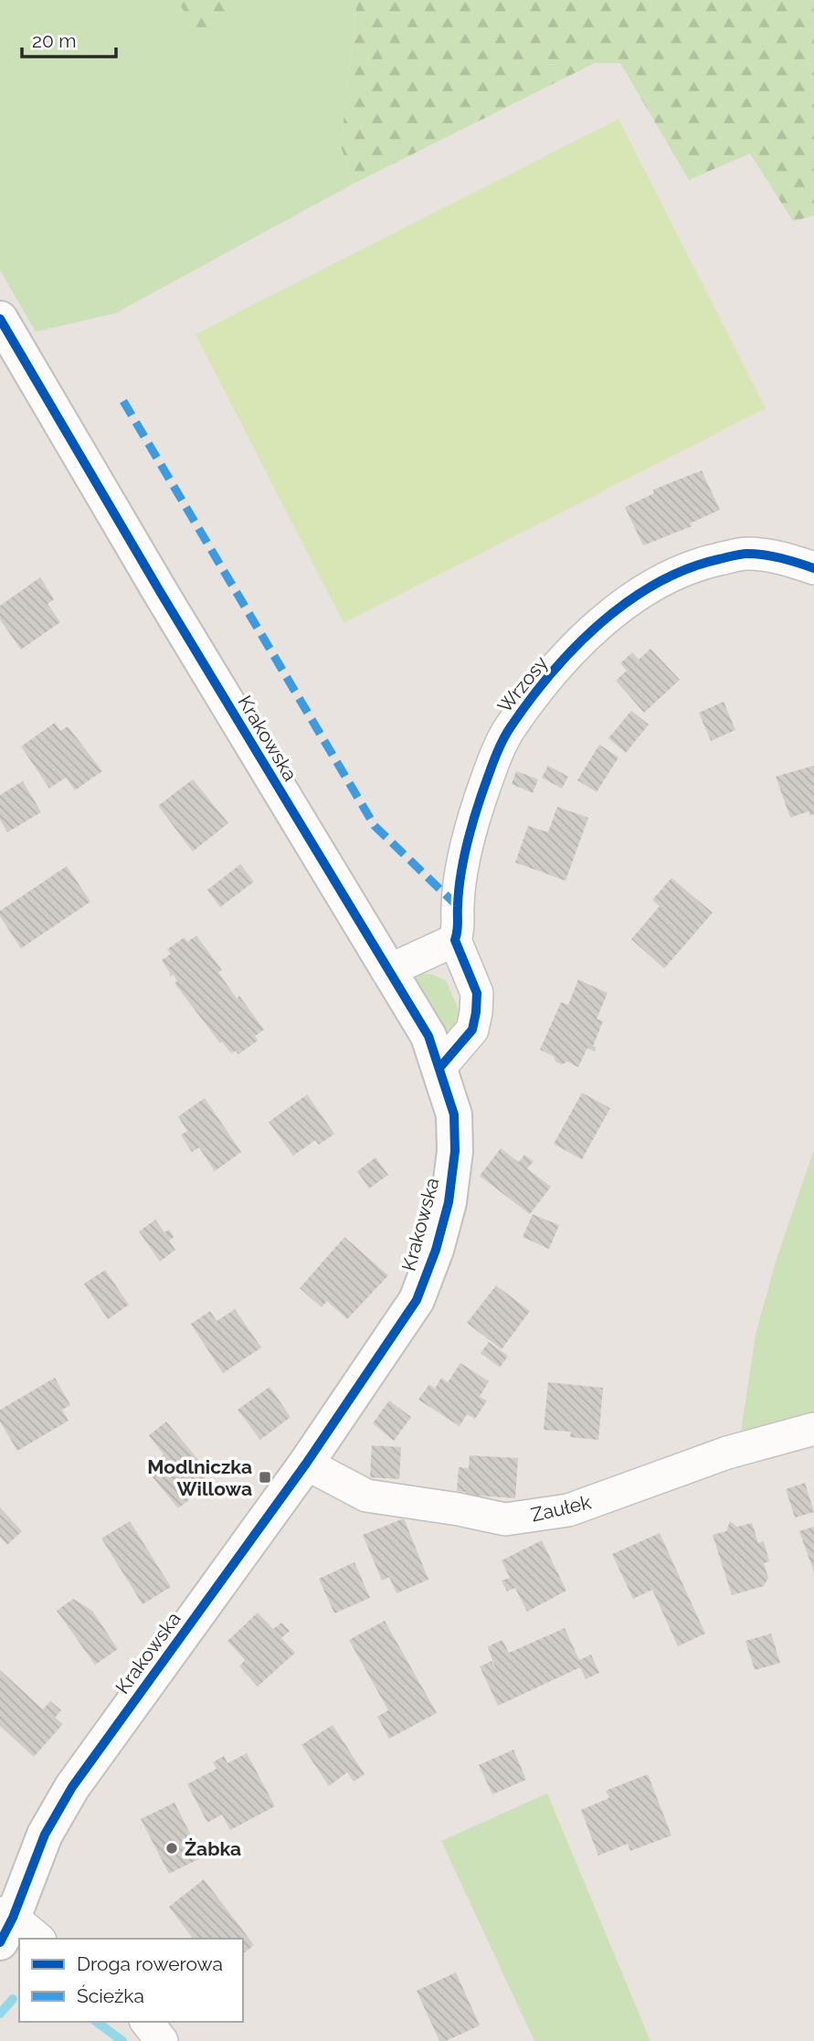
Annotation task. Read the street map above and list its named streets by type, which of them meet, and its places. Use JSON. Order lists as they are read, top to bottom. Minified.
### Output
{"streets":{"street":["Wrzosy","Krakowska","Zaułek"]},"crossings":[["Wrzosy","Krakowska"],["Krakowska","Zaułek"]],"places":{"transit":["Modlniczka Willowa"],"other":["Żabka"]},"legend":["Droga rowerowa","Ścieżka"],"scale_bar":"20 m"}
